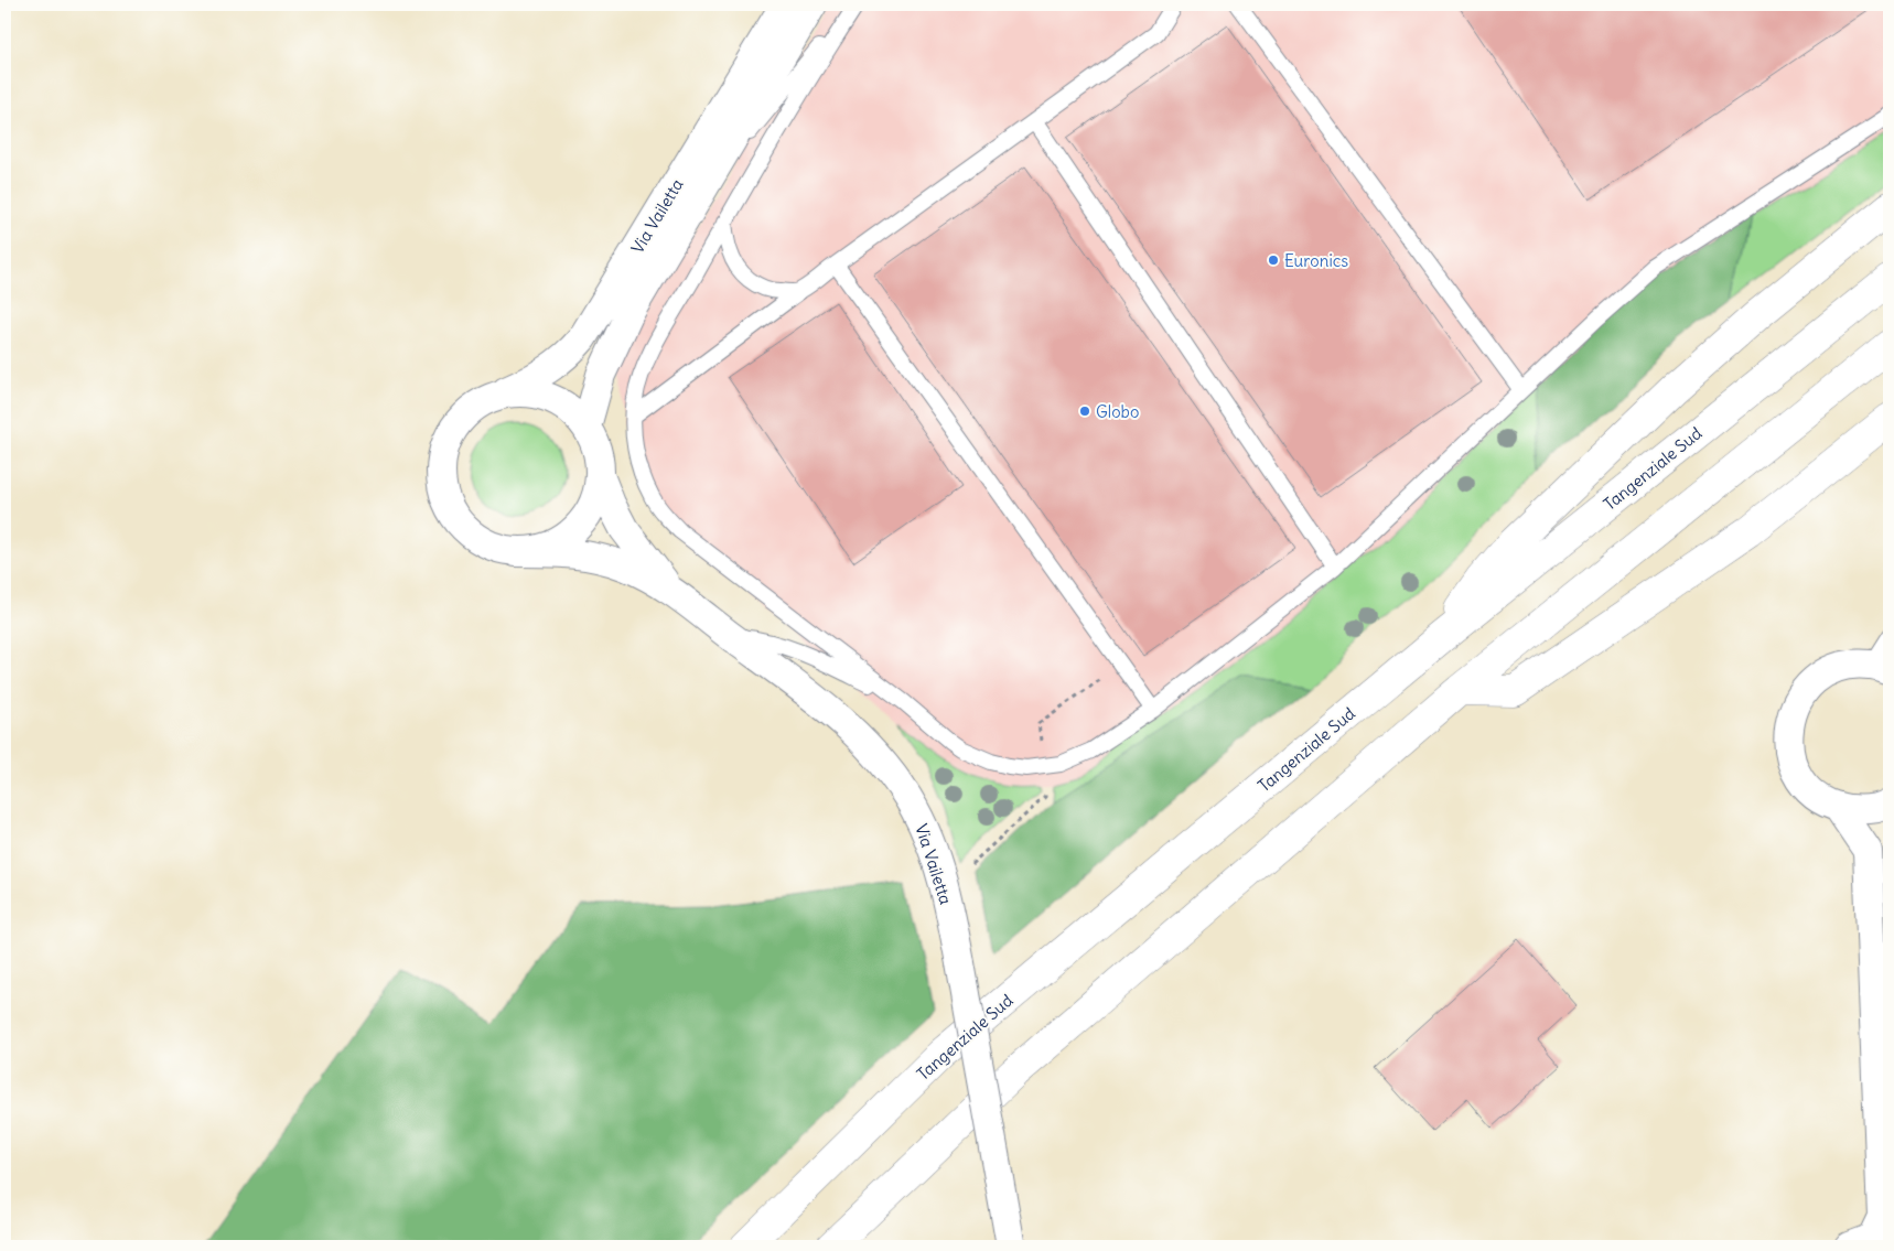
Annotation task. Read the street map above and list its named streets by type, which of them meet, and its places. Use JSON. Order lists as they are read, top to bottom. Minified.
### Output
{"streets":{"highway":["Tangenziale Sud"],"street":["Via Vailetta"]},"places":["Euronics","Globo"]}
